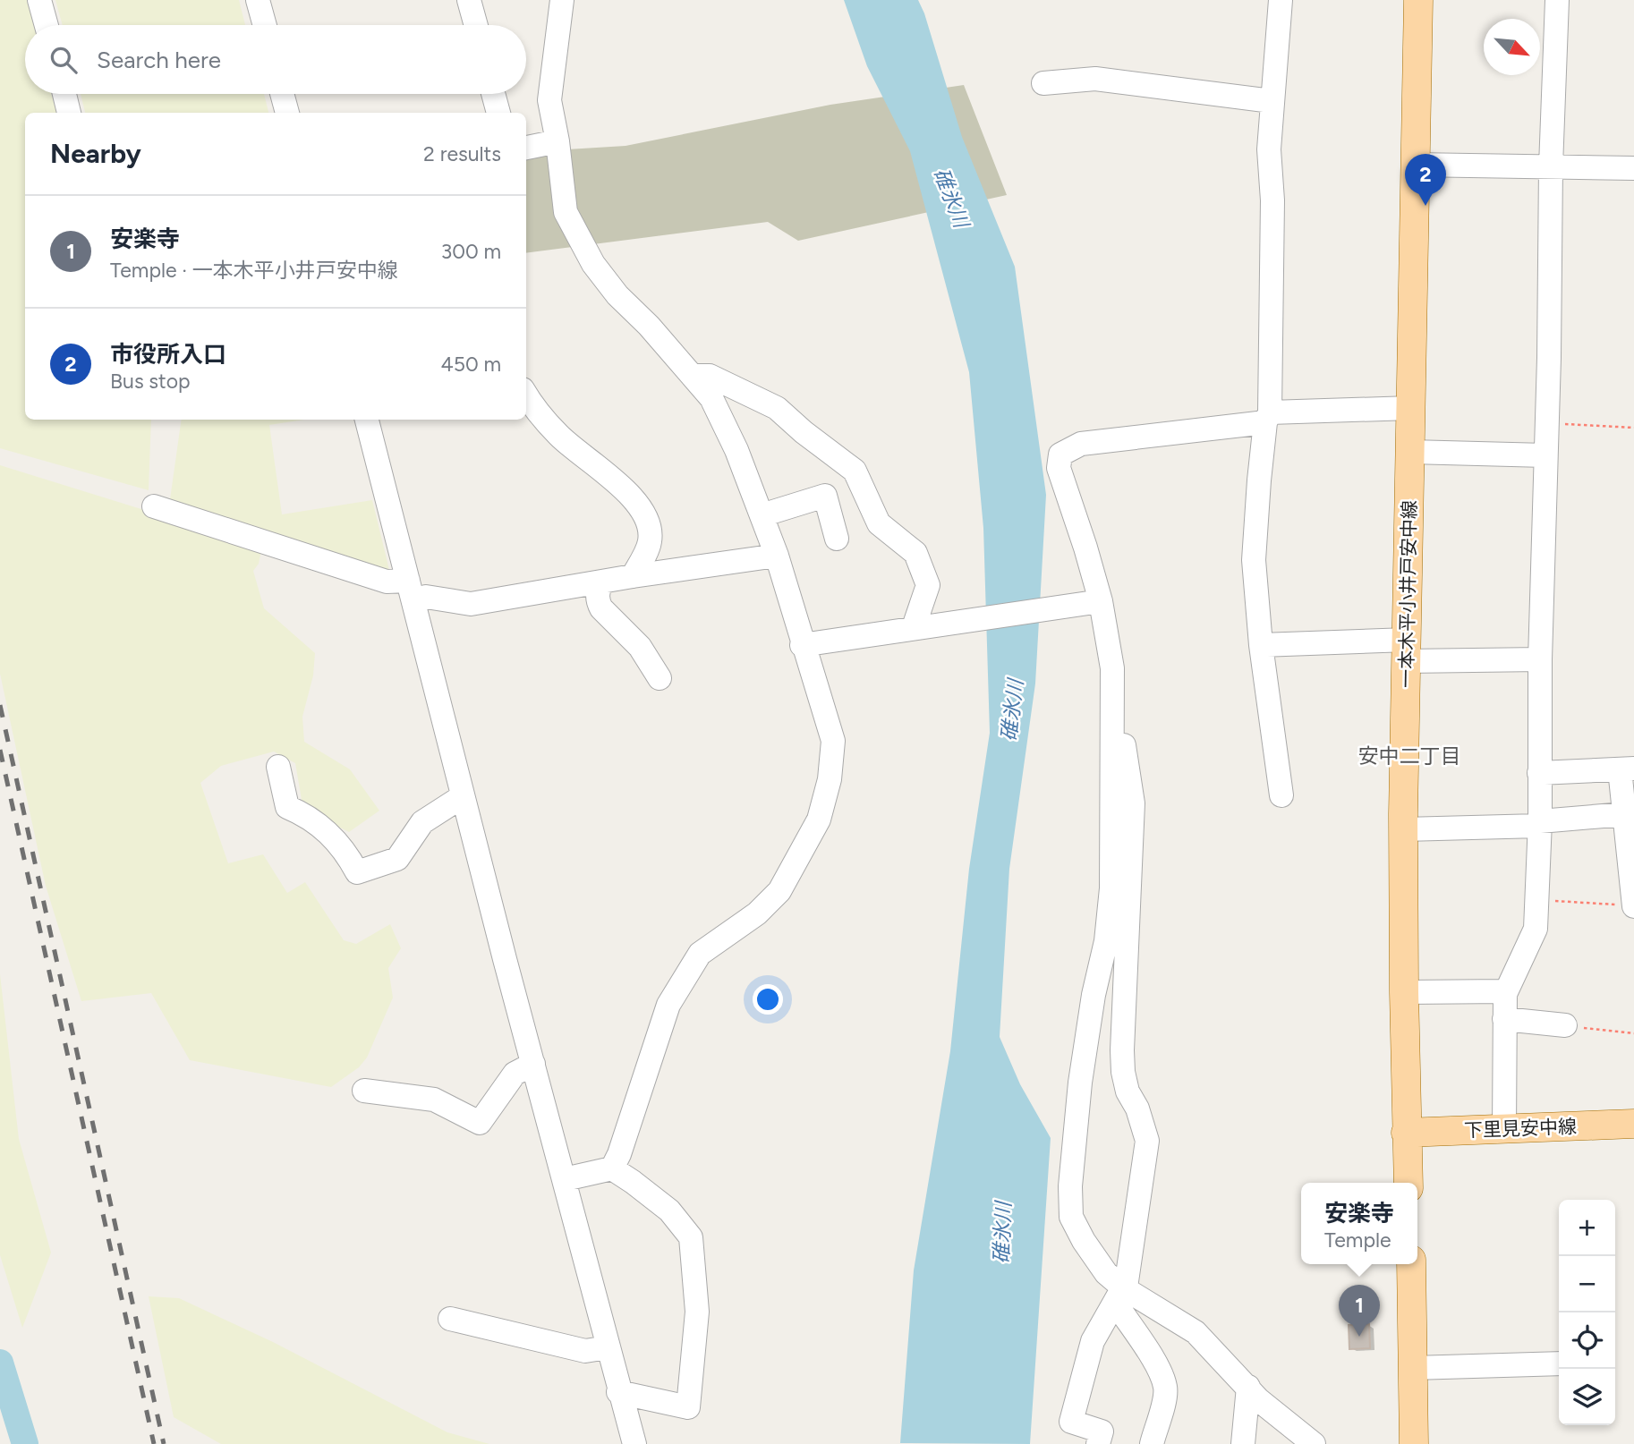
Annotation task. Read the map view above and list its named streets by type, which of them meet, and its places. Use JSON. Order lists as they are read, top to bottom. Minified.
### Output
{"streets":{"main road":["一本木平小井戸安中線","下里見安中線"]},"crossings":[["一本木平小井戸安中線","下里見安中線"]],"districts":["安中二丁目"],"water":["碓氷川"],"north":"bottom right","page":{"search":"Search here","heading":["Nearby","2 results"],"pins":["2","1"],"list":[{"mark":"1","name":"安楽寺","note":"Temple · 一本木平小井戸安中線","value":"300 m"},{"mark":"2","name":"市役所入口","note":"Bus stop","value":"450 m"}],"popup":["安楽寺","Temple"],"map_buttons":["+","−"]}}
